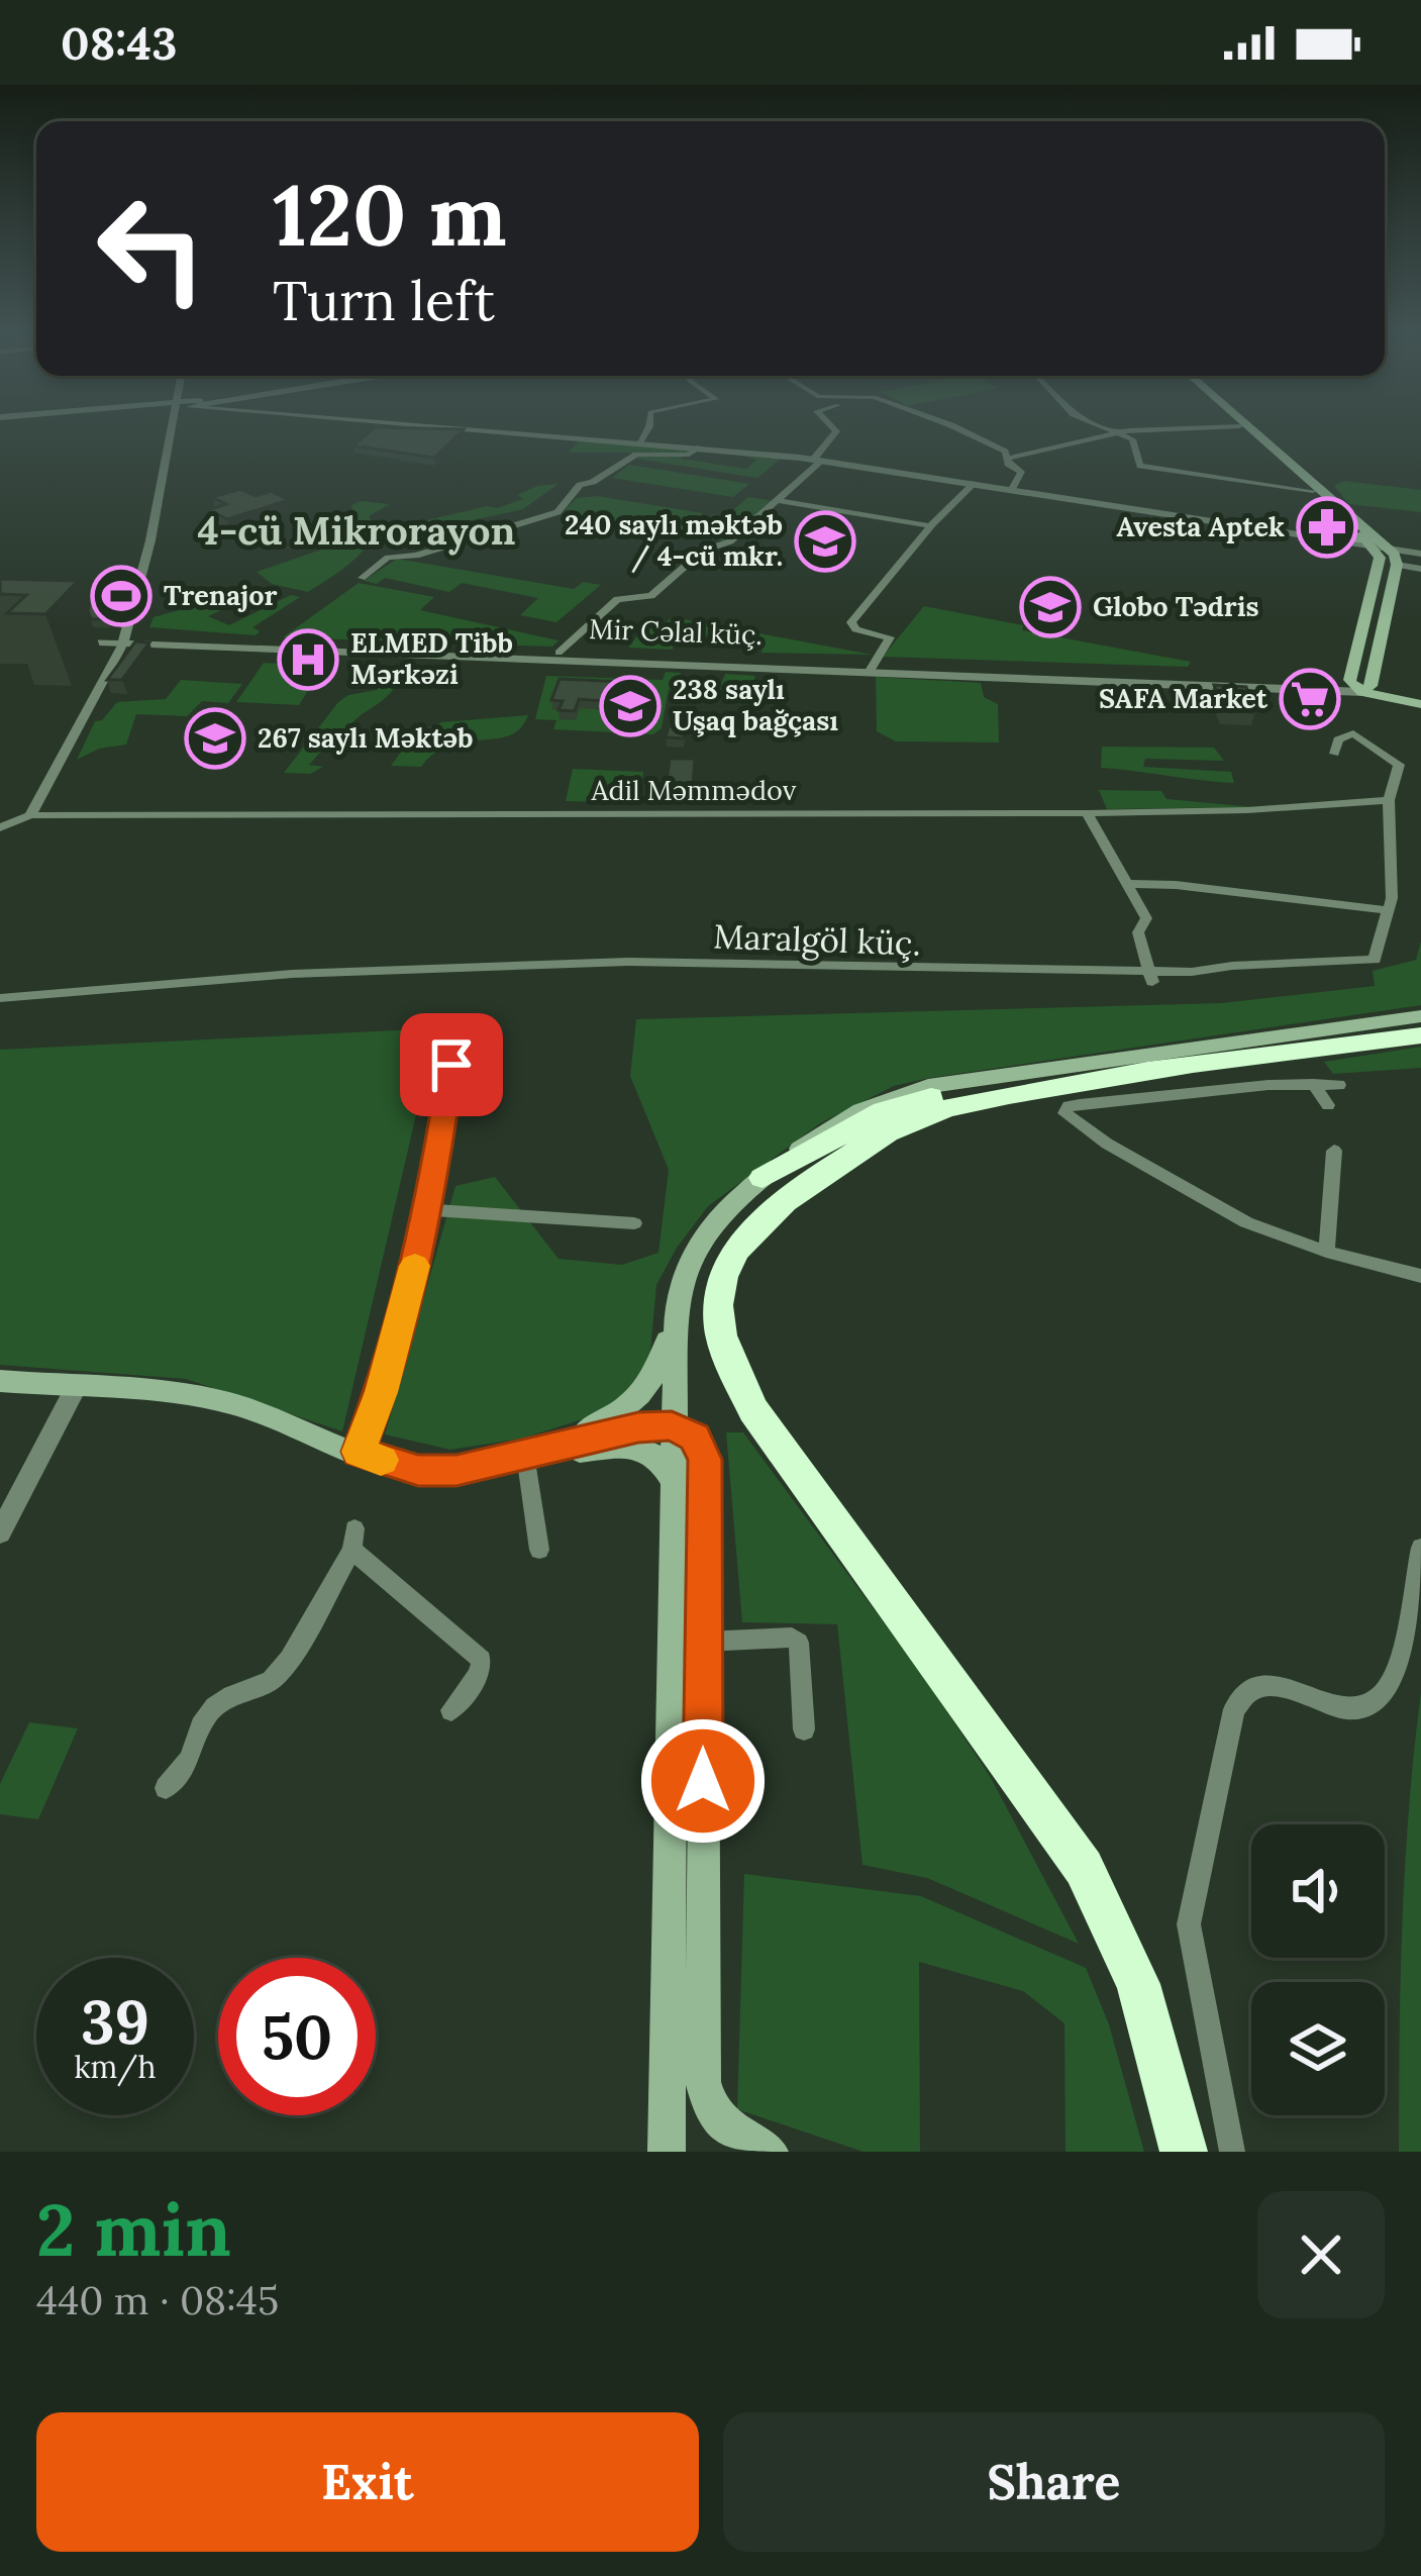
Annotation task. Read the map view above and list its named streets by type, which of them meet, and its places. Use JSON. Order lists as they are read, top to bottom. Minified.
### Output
{"streets":{"street":["Mir Cəlal küç.","Adil Məmmədov","Maralgöl küç."]},"crossings":[["Adil Məmmədov","Maralgöl küç."]],"districts":["4-cü Mikrorayon"],"places":{"pharmacy":["Avesta Aptek"],"school or university":["240 saylı məktəb / 4-cü mkr.","Globo Tədris","238 saylı Uşaq bağçası","267 saylı Məktəb"],"sports":["Trenajor"],"hospital":["ELMED Tibb Mərkəzi"],"supermarket":["SAFA Market"]},"page":{"status":"08:43","turn":["120 m","Turn left"],"speed":"39 km/h","limit":"50","heading":["2 min","440 m · 08:45"],"buttons":["Exit","Share"]}}
